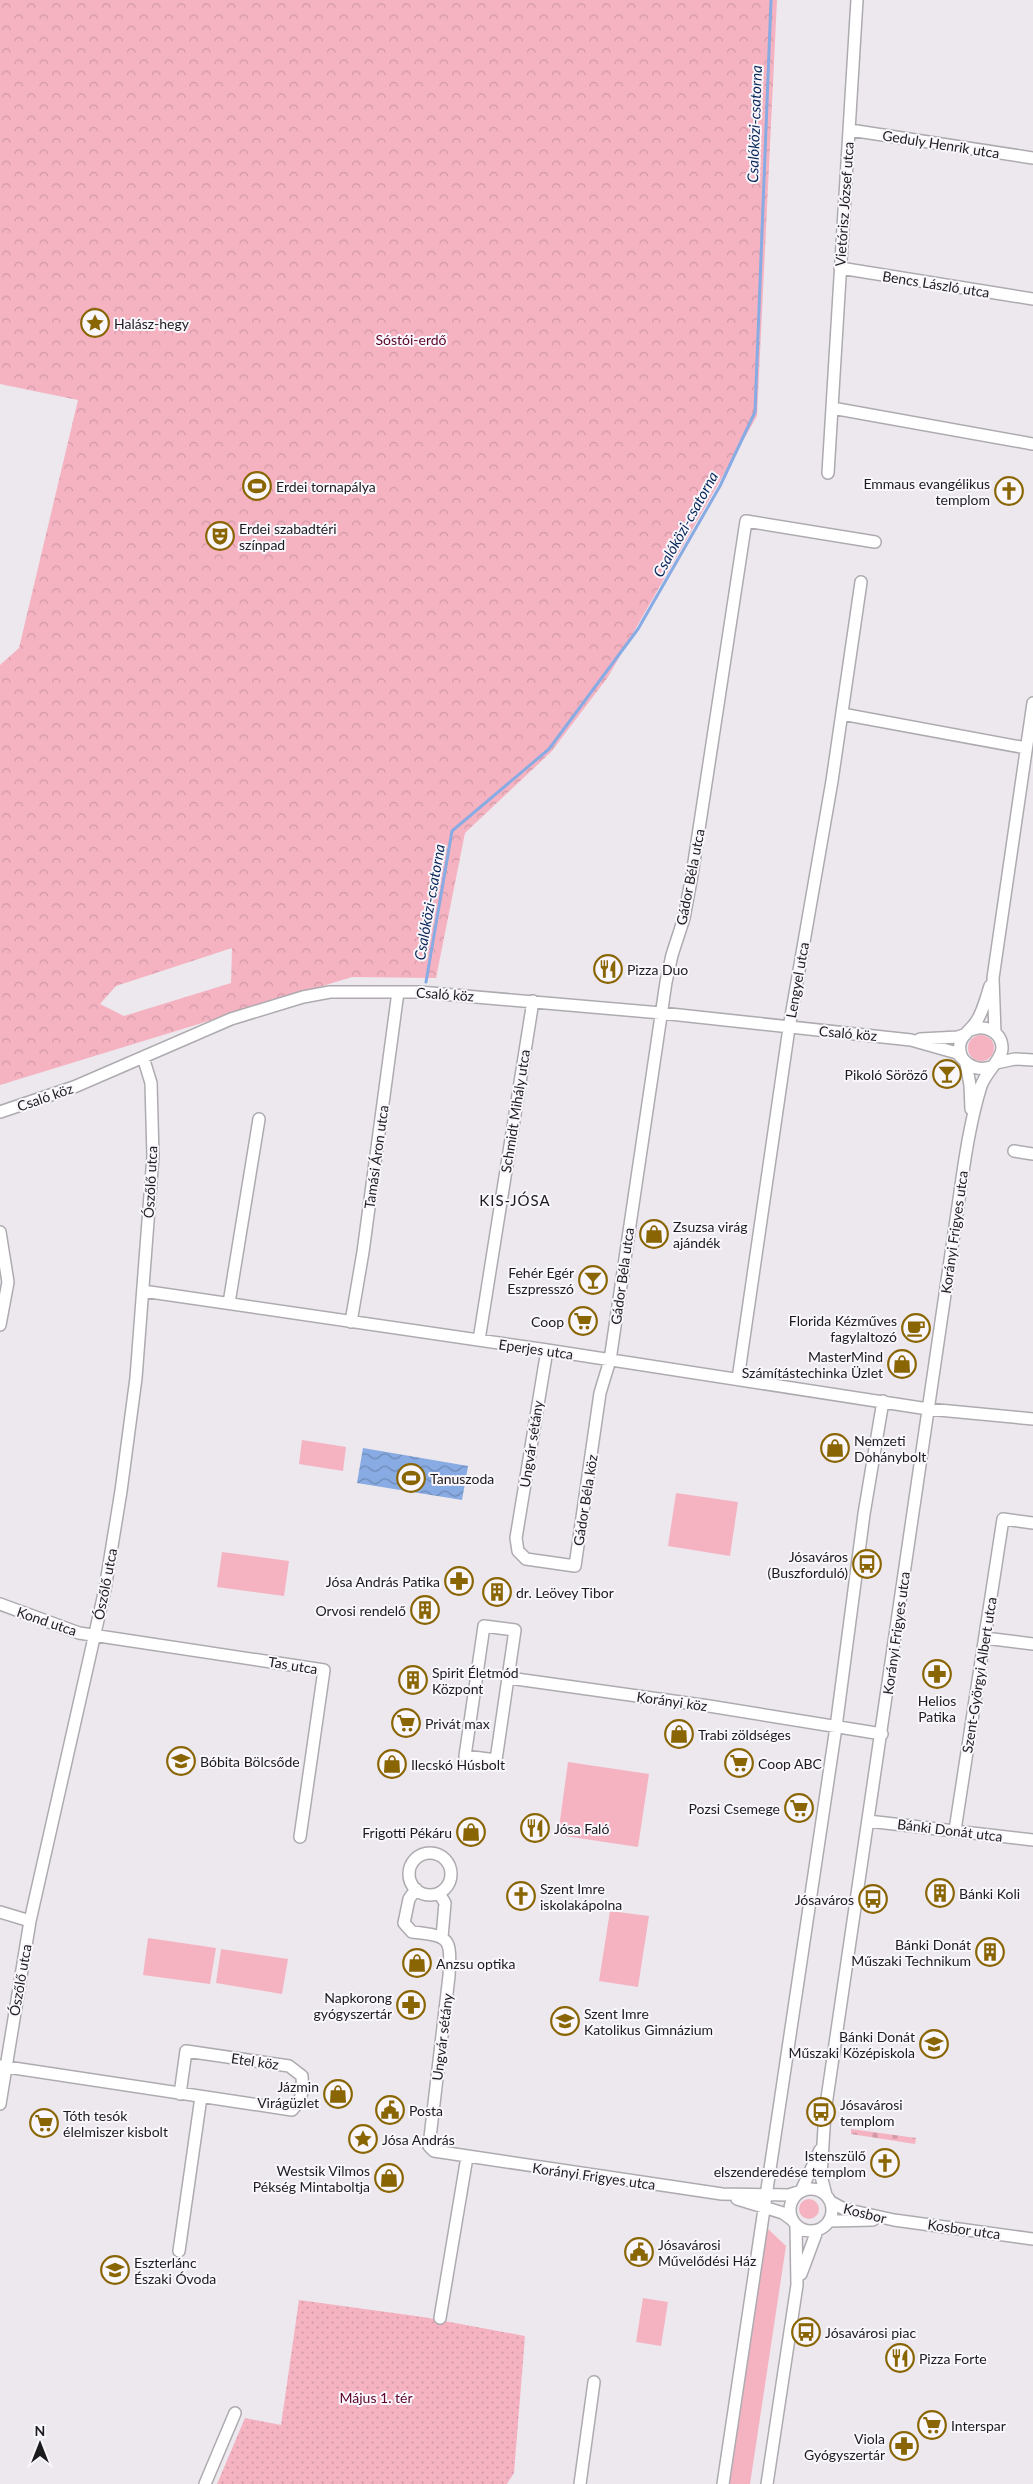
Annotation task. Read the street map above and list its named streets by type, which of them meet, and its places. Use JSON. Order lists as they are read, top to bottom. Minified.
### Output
{"streets":{"street":["Geduly Henrik utca","Vietórisz József utca","Bencs László utca","Gádor Béla utca","Lengyel utca","Csaló köz","Schmidt Mihály utca","Tamási Áron utca","Ószőlő utca","Korányi Frigyes utca","Eperjes utca","Ungvár sétány","Gádor Béla köz","Kond utca","Tas utca","Szent-Györgyi Albert utca","Korányi köz","Bánki Donát utca","Etel köz","Kosbor","Kosbor utca"]},"crossings":[["Geduly Henrik utca","Vietórisz József utca"],["Vietórisz József utca","Bencs László utca"],["Gádor Béla utca","Csaló köz"],["Gádor Béla utca","Eperjes utca"],["Gádor Béla utca","Gádor Béla köz"],["Lengyel utca","Csaló köz"],["Lengyel utca","Eperjes utca"],["Csaló köz","Schmidt Mihály utca"],["Csaló köz","Tamási Áron utca"],["Csaló köz","Ószőlő utca"],["Csaló köz","Korányi Frigyes utca"],["Schmidt Mihály utca","Eperjes utca"],["Tamási Áron utca","Eperjes utca"],["Ószőlő utca","Eperjes utca"],["Ószőlő utca","Kond utca"],["Ószőlő utca","Tas utca"],["Ószőlő utca","Etel köz"],["Korányi Frigyes utca","Eperjes utca"],["Korányi Frigyes utca","Ungvár sétány"],["Korányi Frigyes utca","Korányi köz"],["Korányi Frigyes utca","Bánki Donát utca"],["Korányi Frigyes utca","Kosbor"],["Eperjes utca","Ungvár sétány"],["Eperjes utca","Gádor Béla köz"],["Ungvár sétány","Gádor Béla köz"],["Kond utca","Tas utca"],["Szent-Györgyi Albert utca","Bánki Donát utca"],["Kosbor","Kosbor utca"]],"districts":["KIS-JÓSA"],"water":["Csalóközi-csatorna"],"parks":["Sóstói-erdő","Május 1. tér"],"places":{"place":["Halász-hegy","Jósa András"],"sports":["Erdei tornapálya","Tanuszoda"],"church":["Emmaus evangélikus templom","Szent Imre iskolakápolna","Istenszülő elszenderedése templom"],"theatre":["Erdei szabadtéri színpad"],"restaurant":["Pizza Duo","Jósa Faló","Pizza Forte"],"bar":["Pikoló Söröző","Fehér Egér Eszpresszó"],"shop":["Zsuzsa virág ajándék","MasterMind Számítástechinka Üzlet","Nemzeti Dohánybolt","Trabi zöldséges","Ilecskó Húsbolt","Frigotti Pékáru","Anzsu optika","Jázmin Virágüzlet","Westsik Vilmos Pékség Mintaboltja"],"supermarket":["Coop","Privát max","Coop ABC","Pozsi Csemege","Tóth tesók élelmiszer kisbolt","Interspar"],"cafe":["Florida Kézműves fagylaltozó"],"bus stop":["Jósaváros (Buszforduló)","Jósaváros","Jósavárosi templom","Jósavárosi piac"],"pharmacy":["Jósa András Patika","Helios Patika","Napkorong gyógyszertár","Viola Gyógyszertár"],"building":["dr. Leövey Tibor","Orvosi rendelő","Spirit Életmód Központ","Bánki Koli","Bánki Donát Műszaki Technikum"],"school or university":["Bóbita Bölcsőde","Szent Imre Katolikus Gimnázium","Bánki Donát Műszaki Középiskola","Eszterlánc Északi Óvoda"],"public building":["Posta","Jósavárosi Művelődési Ház"]},"north":"top"}
